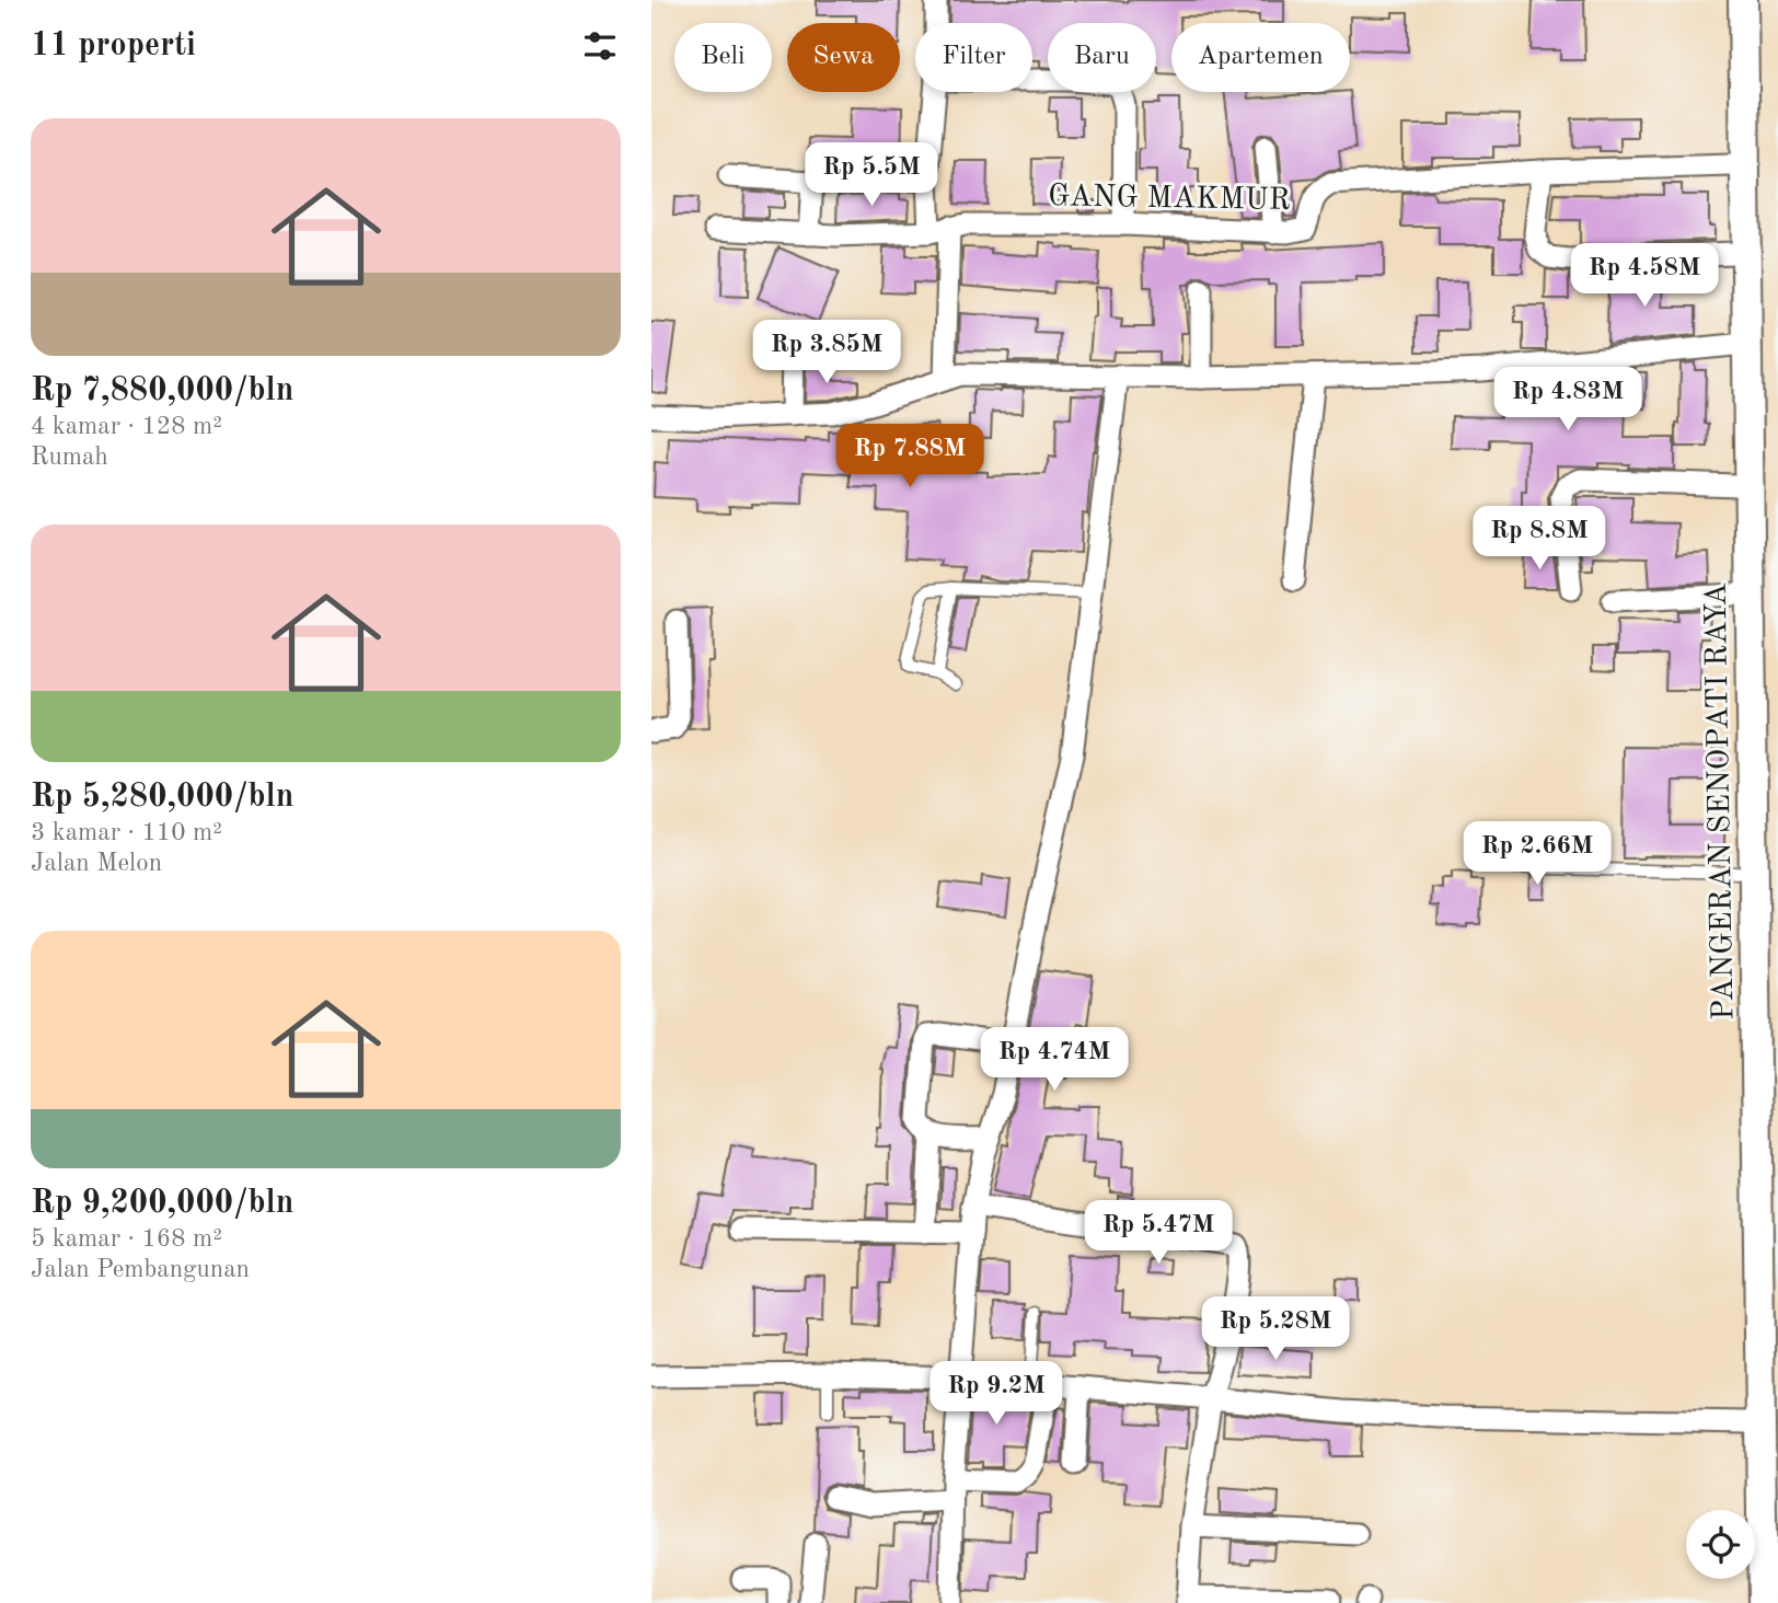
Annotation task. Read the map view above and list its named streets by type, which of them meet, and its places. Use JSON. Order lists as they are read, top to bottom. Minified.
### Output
{"streets":{"street":["GANG MAKMUR","PANGERAN SENOPATI RAYA"]},"crossings":[["GANG MAKMUR","PANGERAN SENOPATI RAYA"]],"page":{"heading":"11 properti","chip":["Beli","Sewa","Filter","Baru","Apartemen"],"list":[{"name":"Rp 7,880,000/bln","note":"4 kamar · 128 m² · Rumah"},{"name":"Rp 5,280,000/bln","note":"3 kamar · 110 m² · Jalan Melon"},{"name":"Rp 9,200,000/bln","note":"5 kamar · 168 m² · Jalan Pembangunan"}],"price":["Rp 5.5M","Rp 4.58M","Rp 3.85M","Rp 4.83M","Rp 7.88M","Rp 8.8M","Rp 2.66M","Rp 4.74M","Rp 5.47M","Rp 5.28M","Rp 9.2M"]}}
